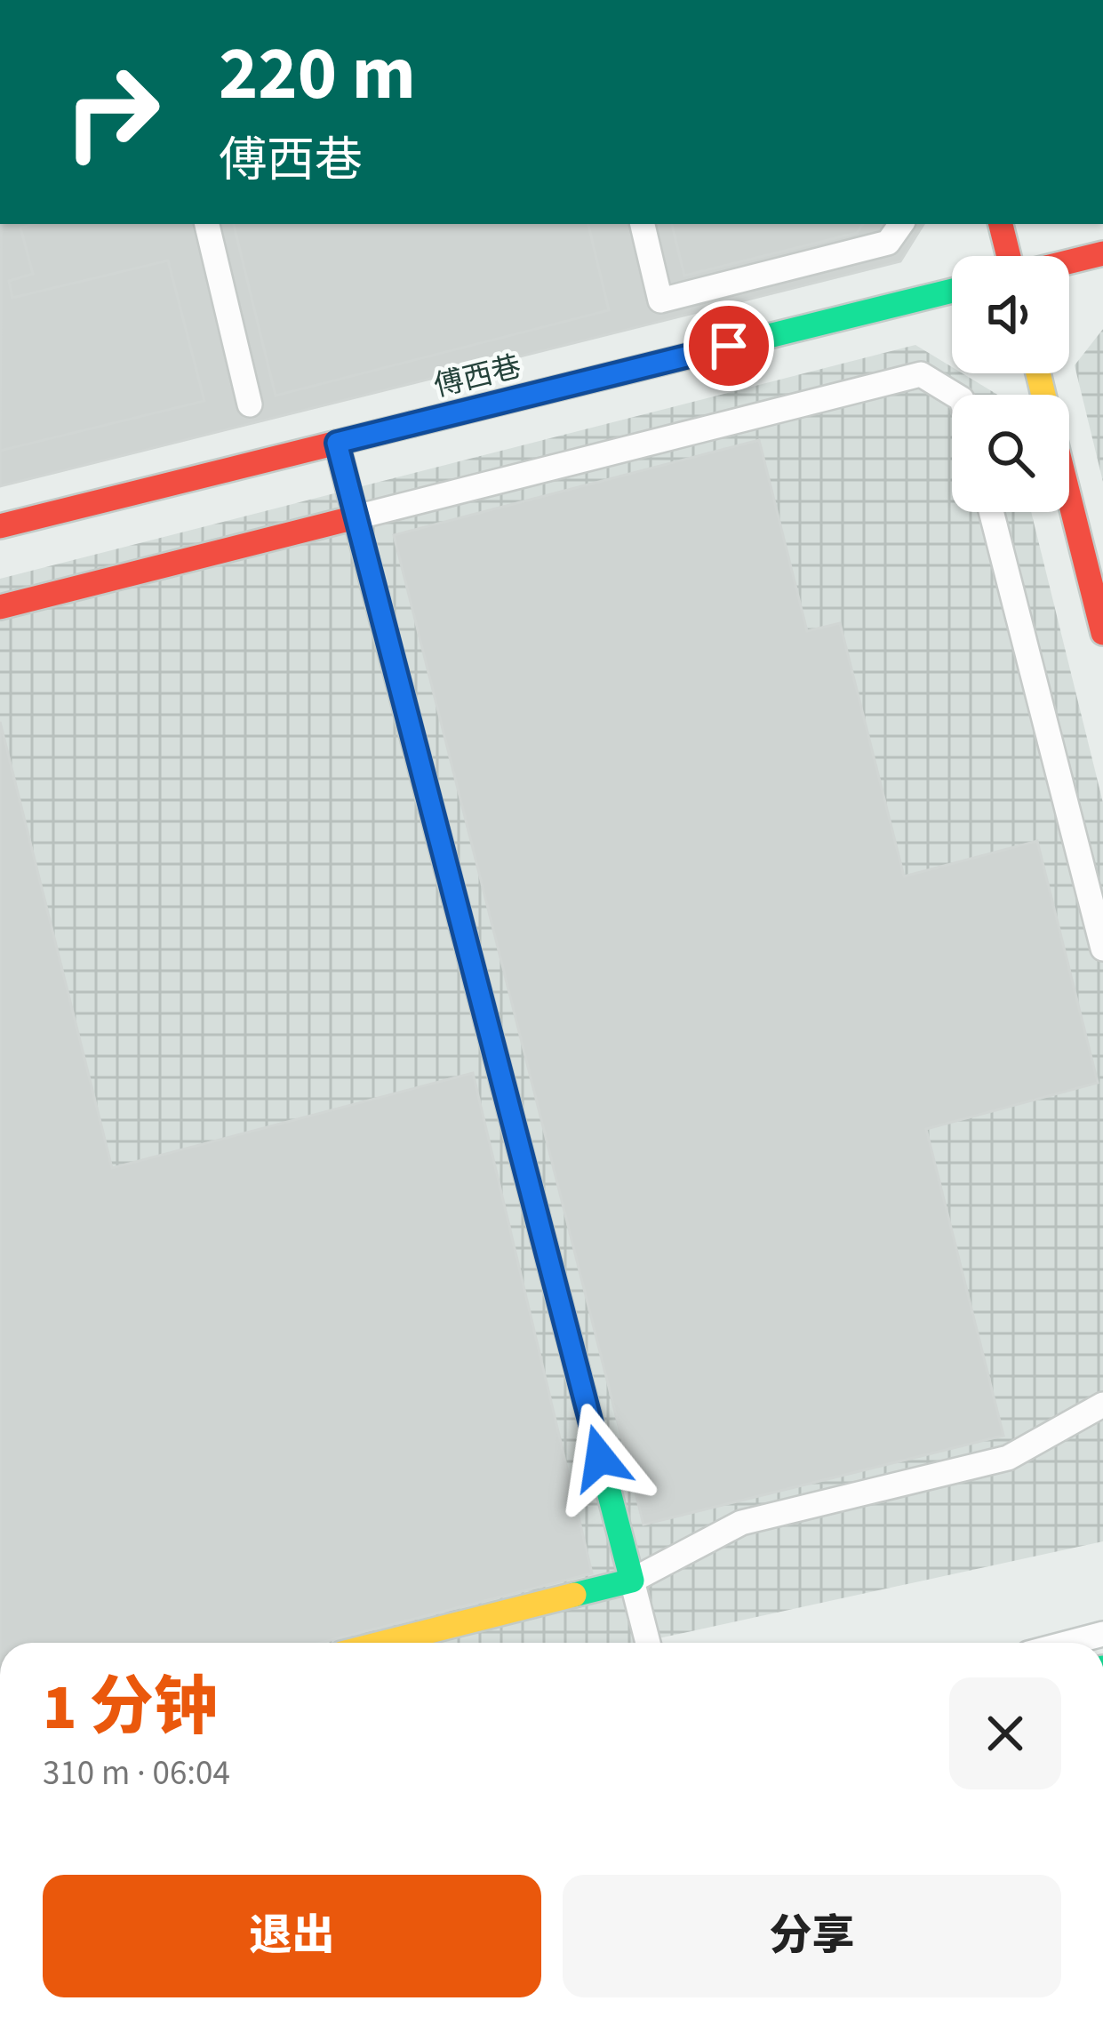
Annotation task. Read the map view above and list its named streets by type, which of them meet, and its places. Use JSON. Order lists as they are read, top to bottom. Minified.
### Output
{"streets":{"street":["傅西巷"]},"page":{"turn":["220 m","傅西巷"],"heading":["1 分钟","310 m · 06:04"],"buttons":["退出","分享"]}}
